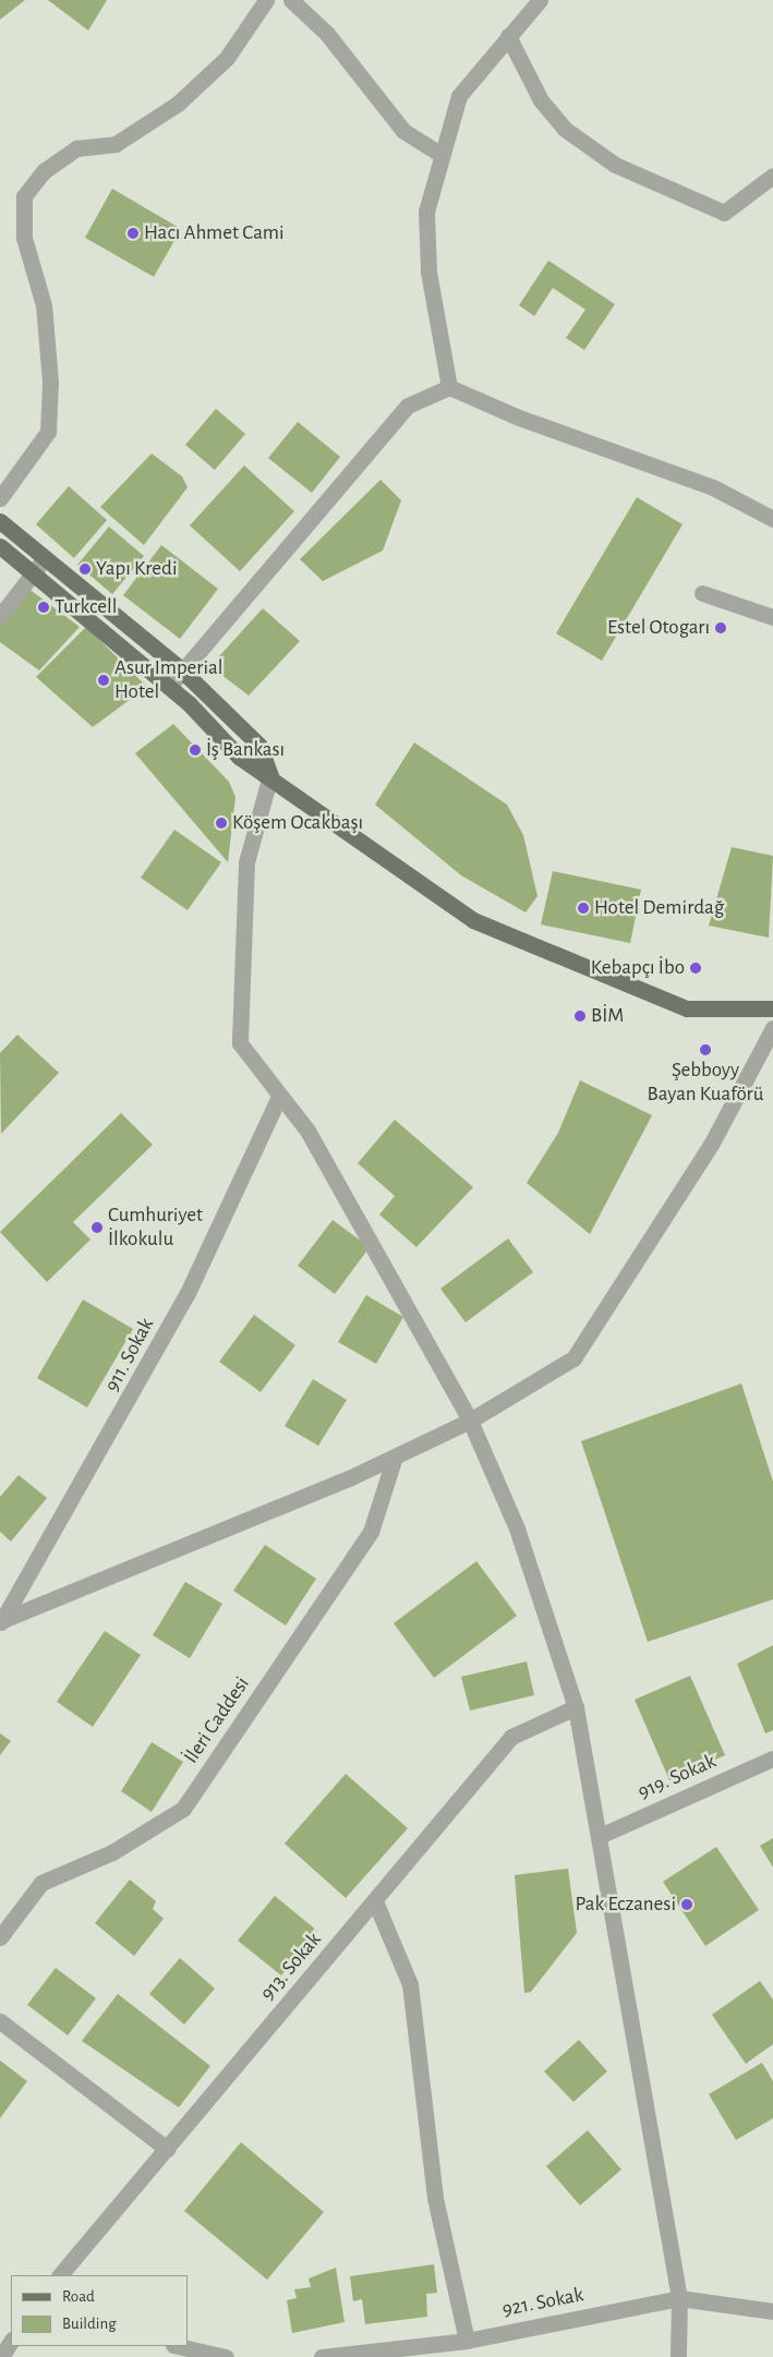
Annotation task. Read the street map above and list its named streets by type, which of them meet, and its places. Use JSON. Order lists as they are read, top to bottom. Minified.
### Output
{"streets":{"street":["911. Sokak","İleri Caddesi","919. Sokak","913. Sokak","921. Sokak"]},"places":["Hacı Ahmet Cami","Yapı Kredi","Turkcell","Estel Otogarı","Asur Imperial Hotel","İş Bankası","Köşem Ocakbaşı","Hotel Demirdağ","Kebapçı İbo","BİM","Şebboyy Bayan Kuaförü","Cumhuriyet İlkokulu","Pak Eczanesi"],"legend":["Road","Building"]}
